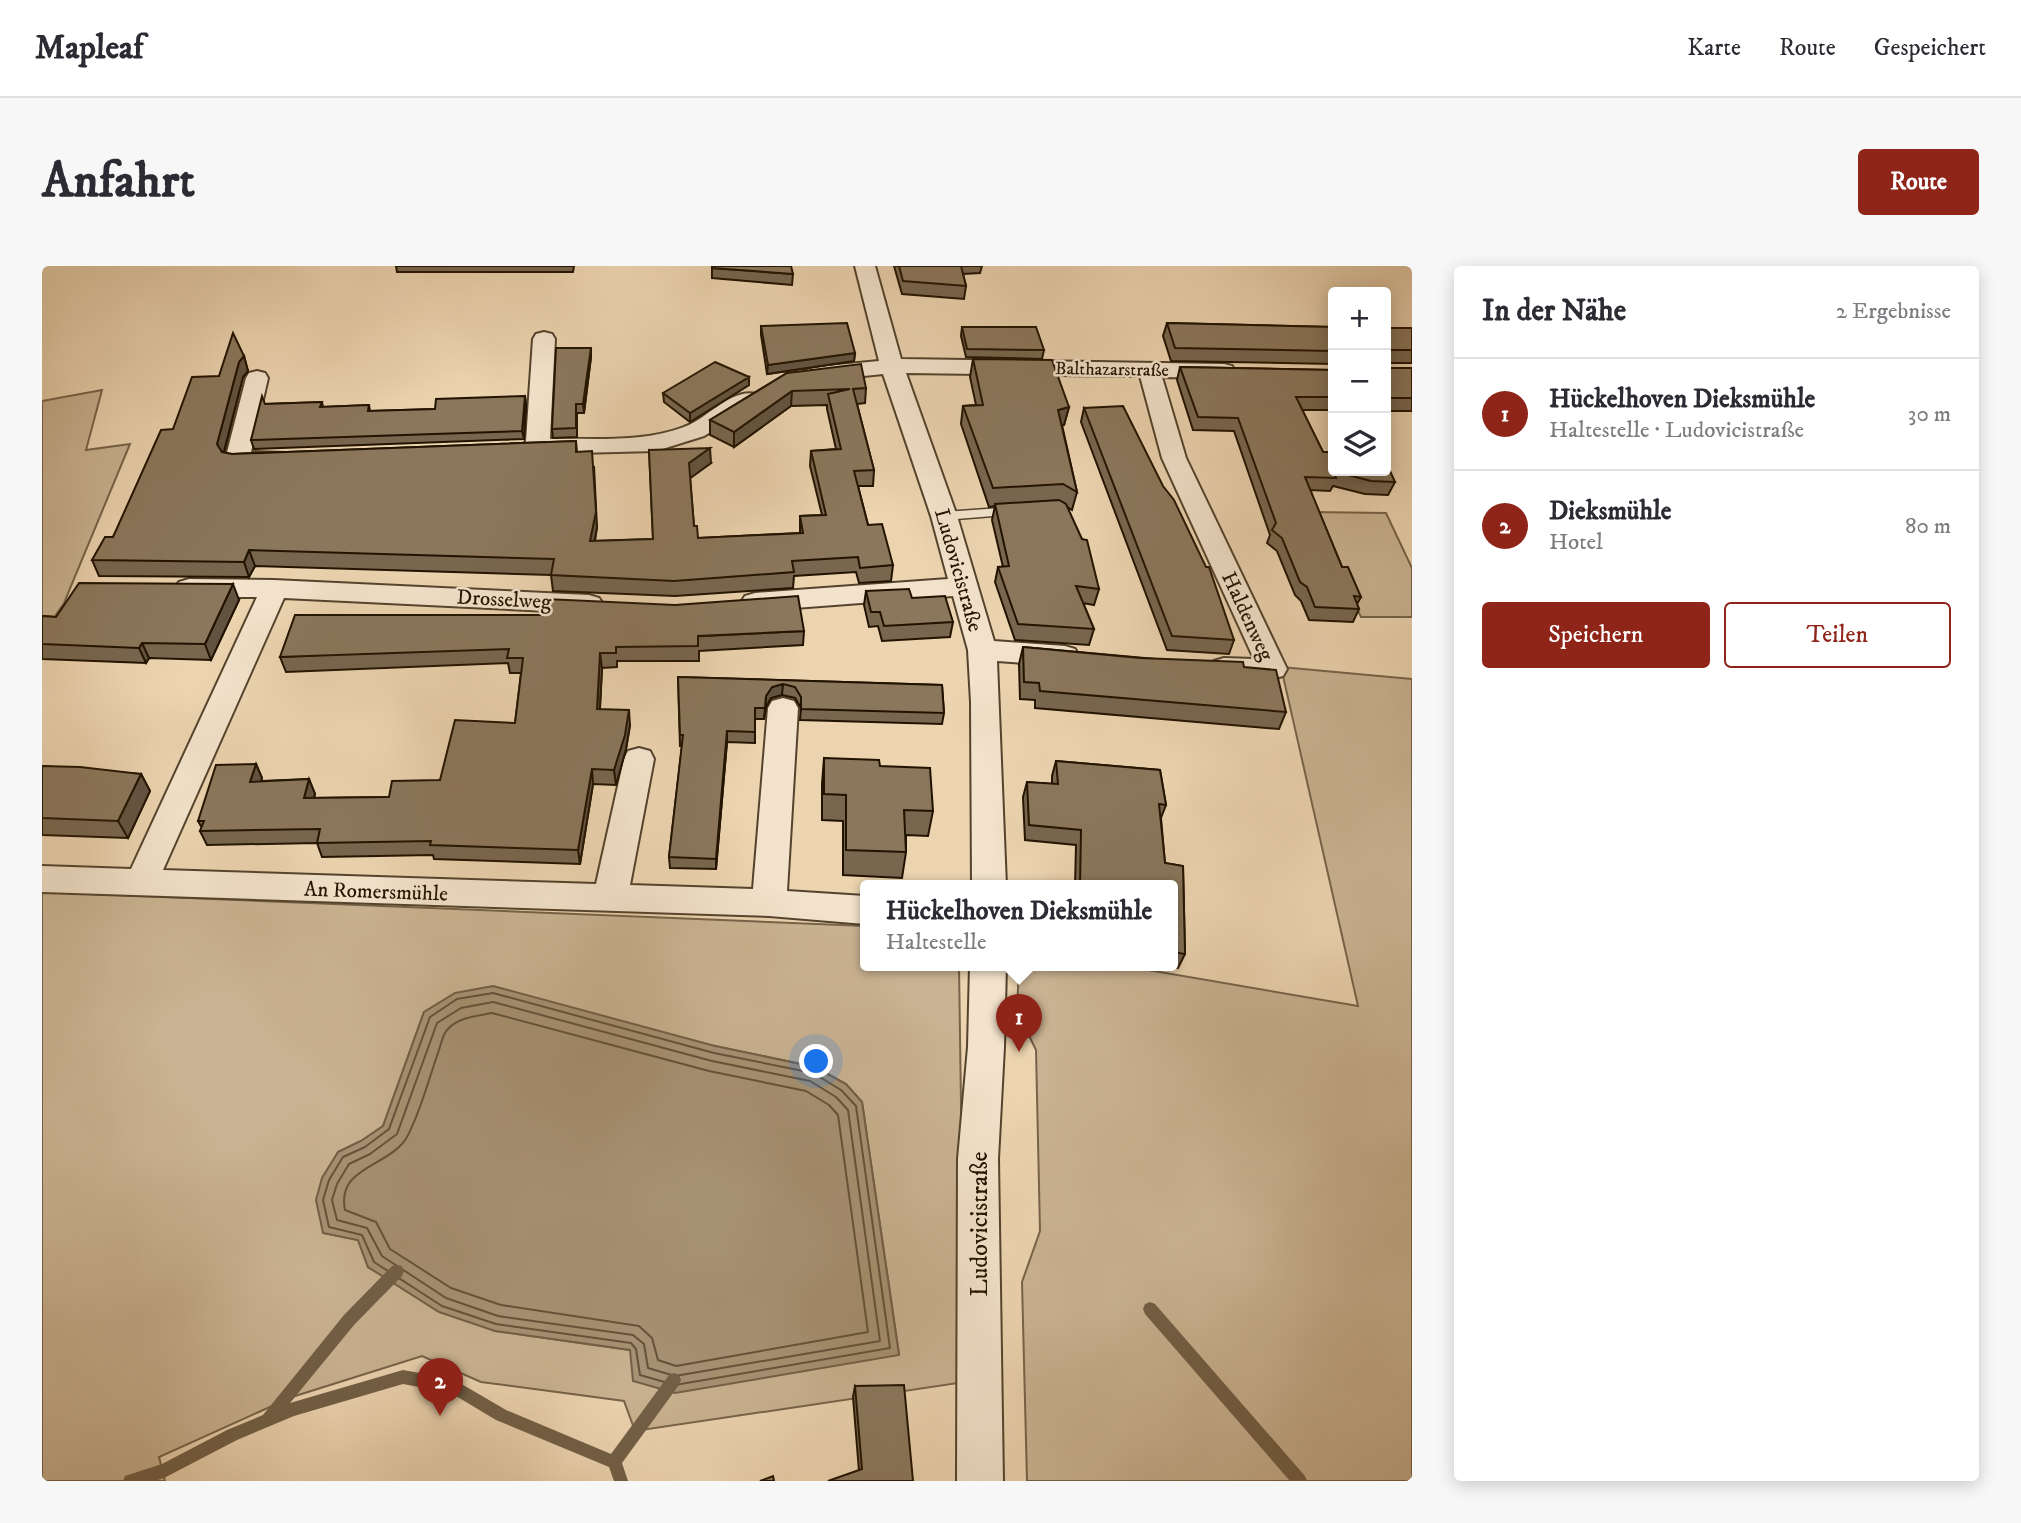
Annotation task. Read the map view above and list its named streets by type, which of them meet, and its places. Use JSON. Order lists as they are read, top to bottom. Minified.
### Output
{"streets":{"street":["Balthazarstraße","Ludovicistraße","Drosselweg","Haldenweg","An Romersmühle"]},"crossings":[["Balthazarstraße","Ludovicistraße"],["Balthazarstraße","Haldenweg"]],"page":{"header":"Mapleaf","nav":["Karte","Route","Gespeichert"],"buttons":["Route",["Speichern","Teilen"]],"title":"Anfahrt","heading":["In der Nähe","2 Ergebnisse"],"map_buttons":["+","−"],"list":[{"mark":"1","name":"Hückelhoven Dieksmühle","note":"Haltestelle · Ludovicistraße","value":"30 m"},{"mark":"2","name":"Dieksmühle","note":"Hotel","value":"80 m"}],"popup":["Hückelhoven Dieksmühle","Haltestelle"],"pins":["1","2"]}}
